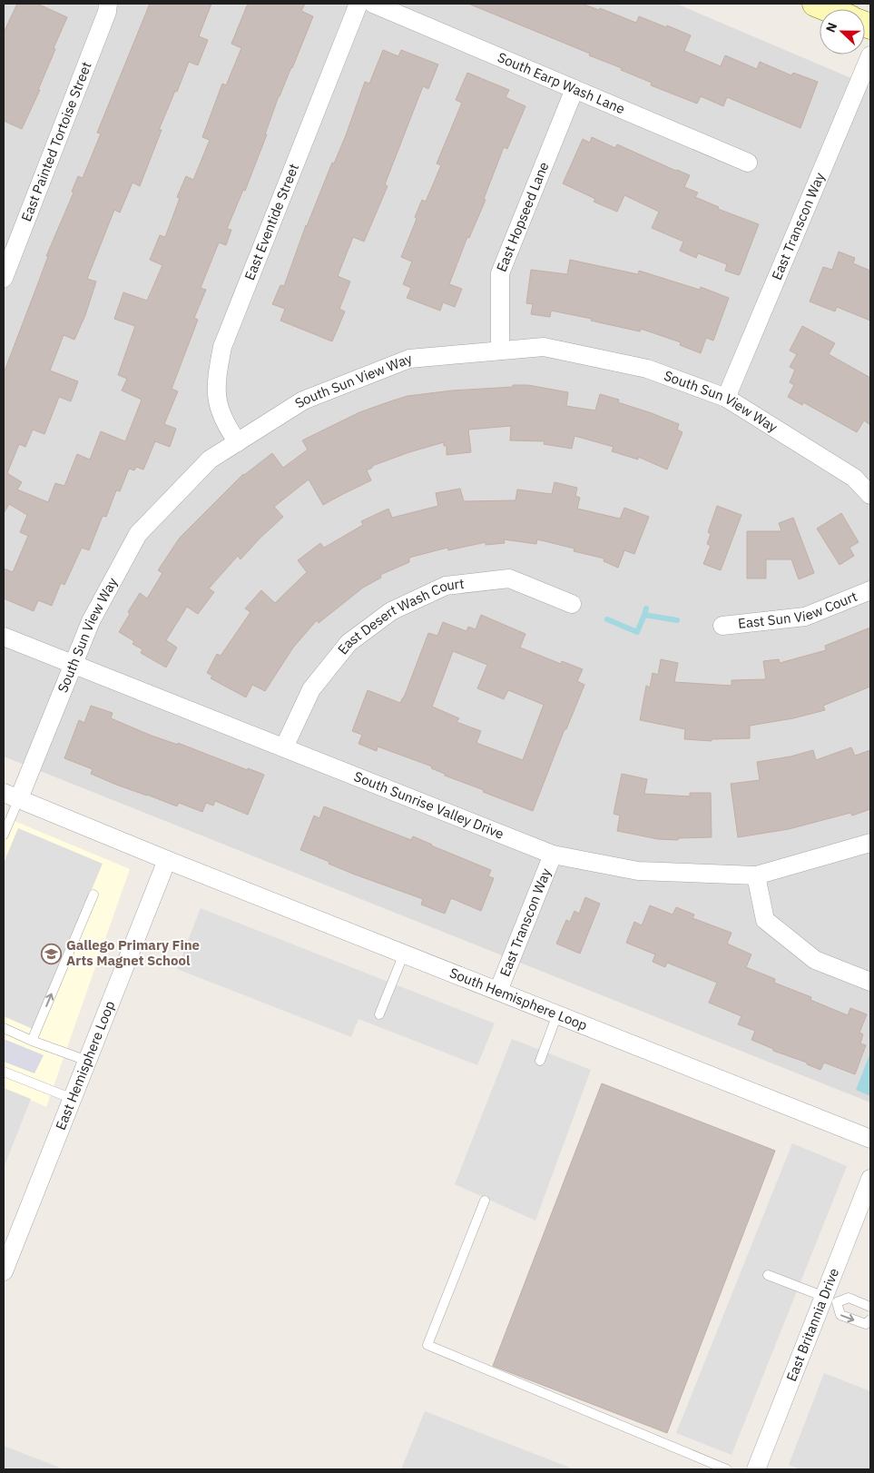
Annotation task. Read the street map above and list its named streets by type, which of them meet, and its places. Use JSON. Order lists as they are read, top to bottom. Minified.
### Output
{"streets":{"street":["South Earp Wash Lane","East Painted Tortoise Street","East Hopseed Lane","East Eventide Street","East Transcon Way","South Sun View Way","East Sun View Court","East Desert Wash Court","South Sunrise Valley Drive","South Hemisphere Loop","East Hemisphere Loop","East Britannia Drive"]},"crossings":[["South Earp Wash Lane","East Hopseed Lane"],["East Hopseed Lane","South Sun View Way"],["East Eventide Street","South Sun View Way"],["East Transcon Way","South Sun View Way"],["East Transcon Way","South Sunrise Valley Drive"],["East Transcon Way","South Hemisphere Loop"],["South Sun View Way","South Sunrise Valley Drive"],["South Sun View Way","South Hemisphere Loop"],["East Desert Wash Court","South Sunrise Valley Drive"],["South Hemisphere Loop","East Hemisphere Loop"]],"places":{"school or university":["Gallego Primary Fine Arts Magnet School"]},"north":"left"}
